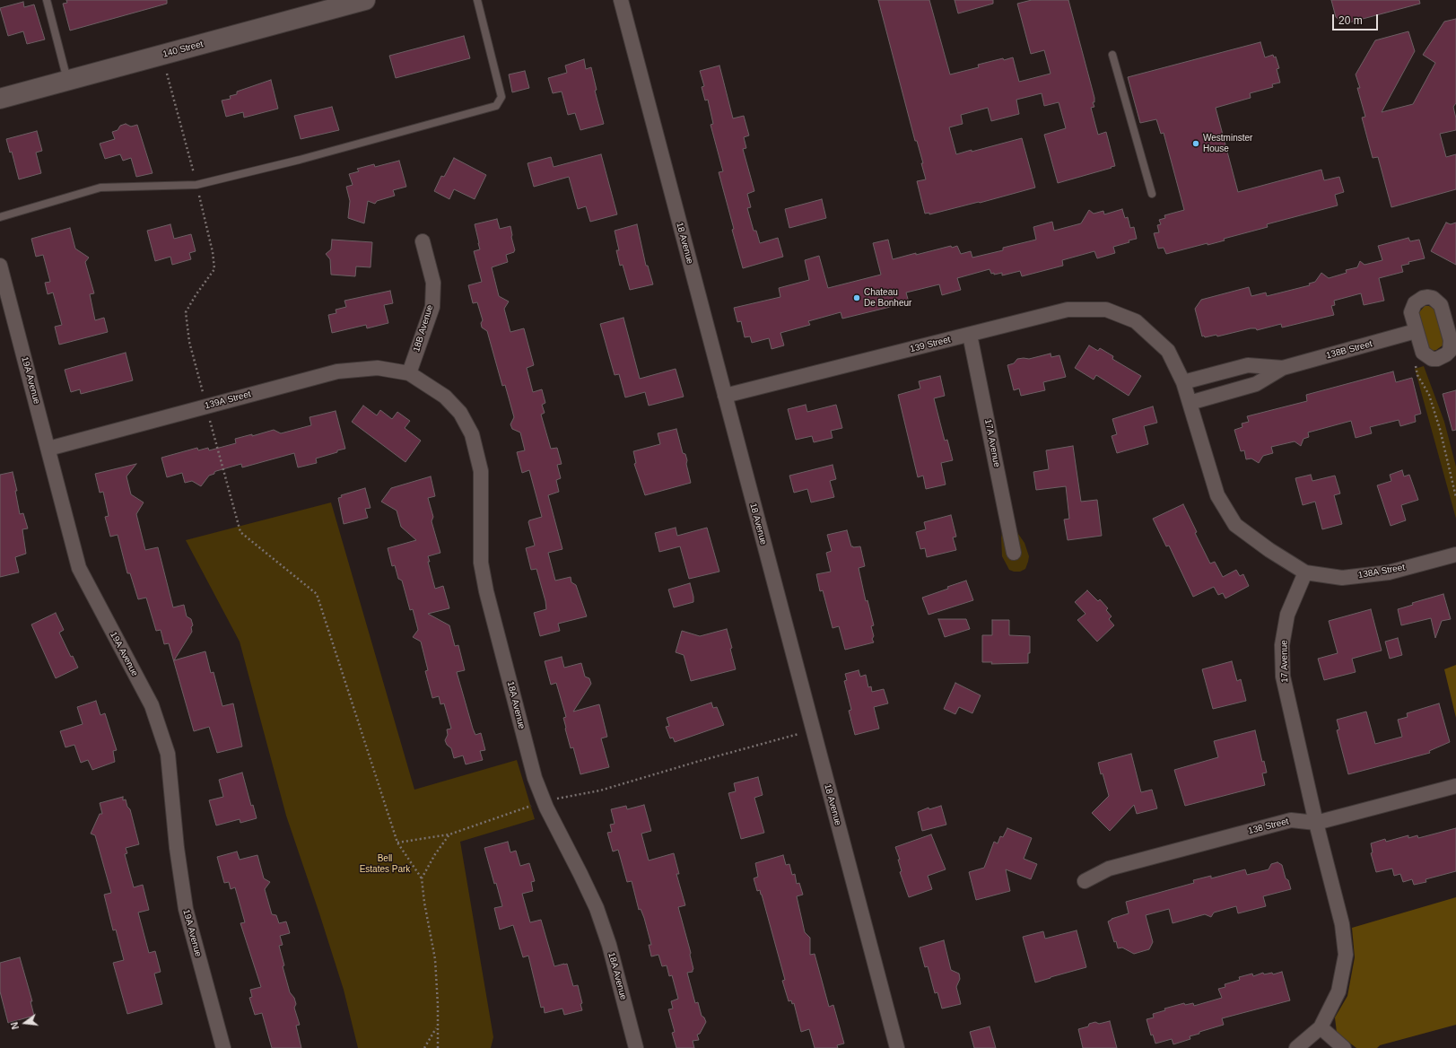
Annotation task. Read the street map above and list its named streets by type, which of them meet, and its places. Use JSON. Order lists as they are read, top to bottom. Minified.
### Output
{"streets":{"main road":["140 Street"],"street":["18 Avenue","18B Avenue","139 Street","138B Street","19A Avenue","139A Street","17A Avenue","138A Street","17 Avenue","18A Avenue","138 Street"]},"crossings":[["18 Avenue","139 Street"],["18B Avenue","139A Street"],["18B Avenue","18A Avenue"],["139 Street","138B Street"],["139 Street","17A Avenue"],["19A Avenue","139A Street"],["139A Street","18A Avenue"],["138A Street","17 Avenue"],["17 Avenue","138 Street"]],"parks":["Bell Estates Park"],"places":["Westminster House","Chateau De Bonheur"],"scale_bar":"20 m","north":"left"}
